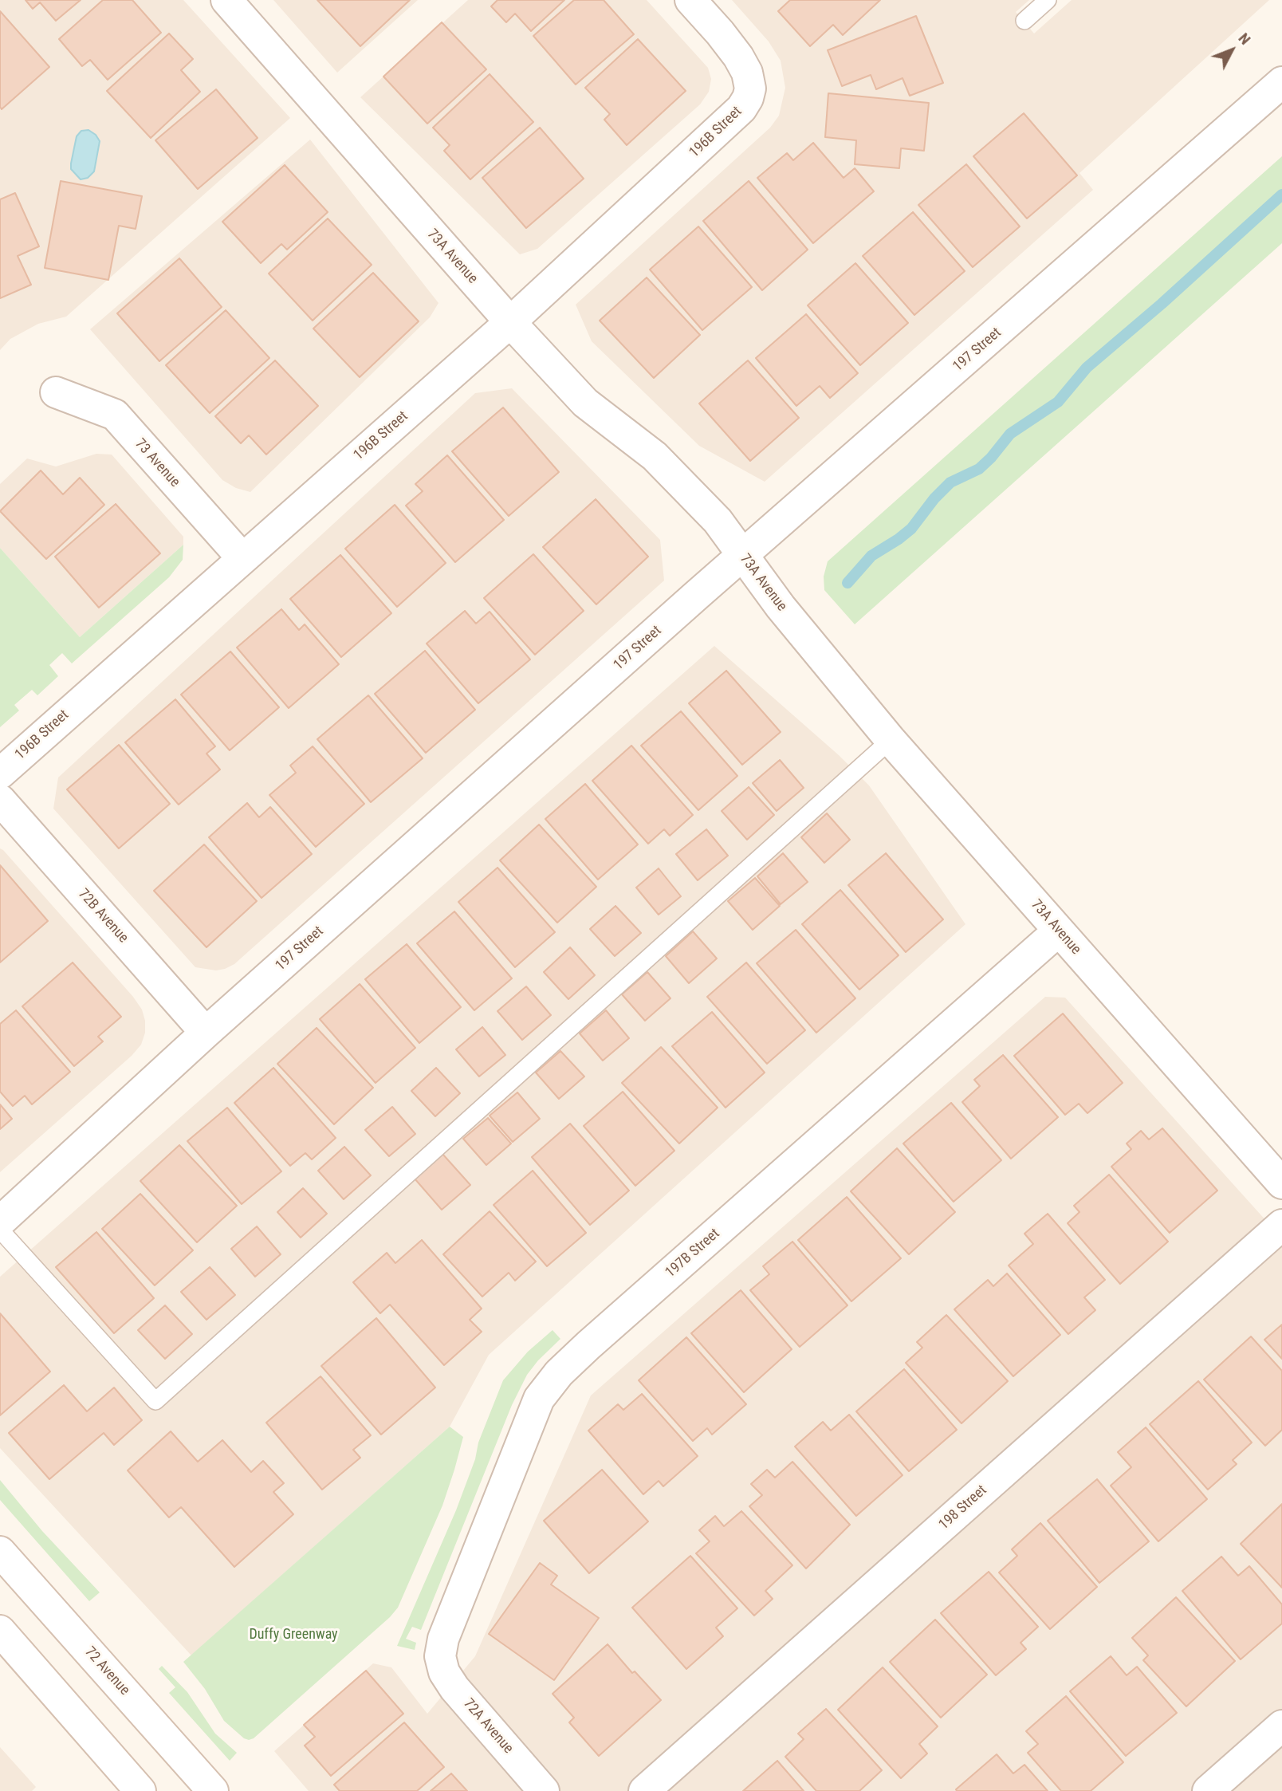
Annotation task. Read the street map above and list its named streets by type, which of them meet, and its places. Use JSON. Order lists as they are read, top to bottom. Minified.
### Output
{"streets":{"street":["196B Street","73A Avenue","197 Street","73 Avenue","72B Avenue","197B Street","198 Street","72 Avenue","72A Avenue"]},"crossings":[["196B Street","73A Avenue"],["196B Street","73 Avenue"],["73A Avenue","197 Street"],["73A Avenue","197B Street"],["197 Street","72B Avenue"],["197B Street","72A Avenue"]],"parks":["Duffy Greenway"],"north":"top right"}
